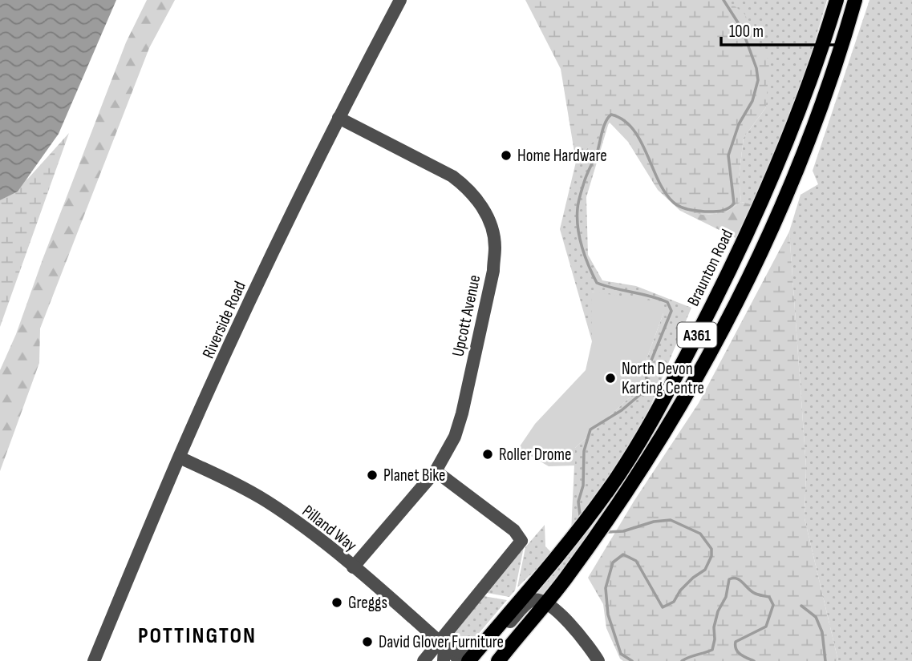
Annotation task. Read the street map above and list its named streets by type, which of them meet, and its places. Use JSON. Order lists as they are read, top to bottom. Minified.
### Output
{"streets":{"main road":["Braunton Road","A361"],"street":["Upcott Avenue","Riverside Road","Pilland Way"]},"crossings":[["Upcott Avenue","Riverside Road"],["Upcott Avenue","Pilland Way"],["Riverside Road","Pilland Way"]],"districts":["POTTINGTON"],"places":["Home Hardware","North Devon Karting Centre","Roller Drome","Planet Bike","Greggs","David Glover Furniture"],"scale_bar":"100 m"}
